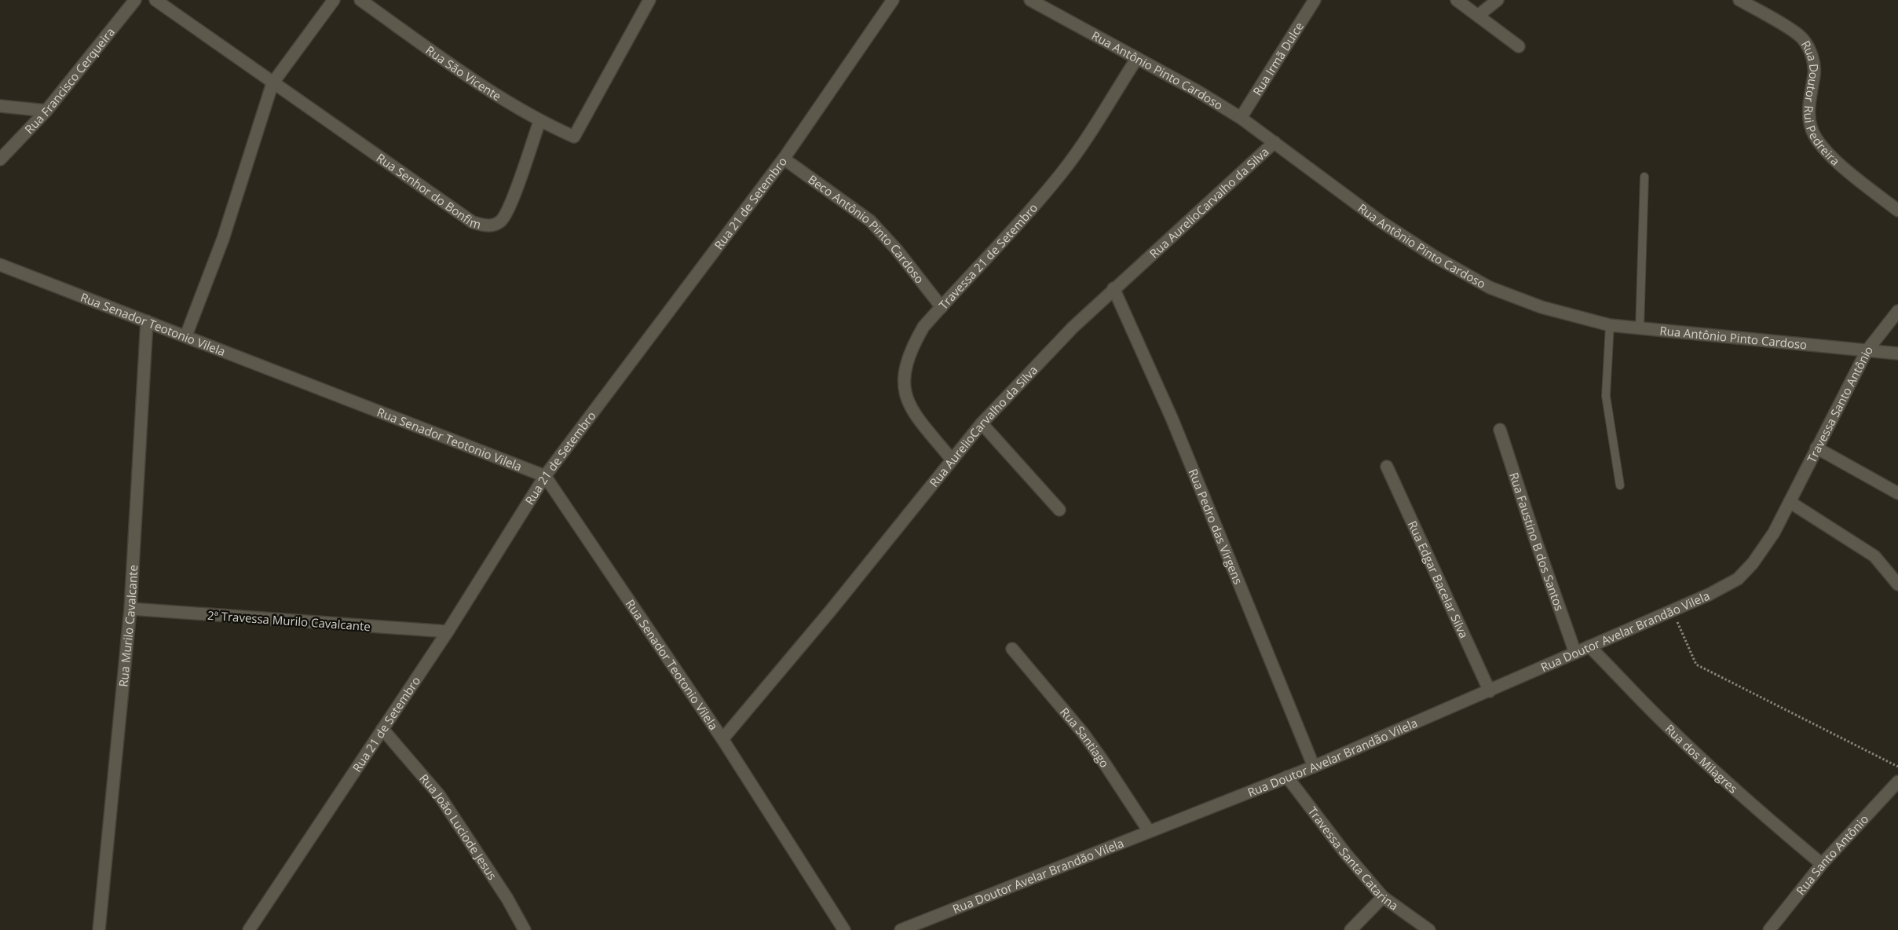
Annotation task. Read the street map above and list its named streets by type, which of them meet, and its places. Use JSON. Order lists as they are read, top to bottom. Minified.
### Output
{"streets":{"street":["Rua Irmã Dulce","Rua Antônio Pinto Cardoso","Rua São Vicente","Rua Francisco Cerqueira","Rua Doutor Rui Pedreira","Rua Senhor do Bonfim","Rua 21 de Setembro","Rua AurelioCarvalho da Silva","Beco Antônio Pinto Cardoso","Travessa 21 de Setembro","Rua Senador Teotonio Vilela","Travessa Santo Antônio","Rua Pedro das Virgens","Rua Faustino B dos Santos","Rua Edgar Bacelar Silva","2ª Travessa Murilo Cavalcante","Rua Murilo Cavalcante","Rua Doutor Avelar Brandão Vilela","Rua Santiago","Rua dos Milagres","Rua João Luciode Jesus","Rua Santo Antônio","Travessa Santa Catarina"]},"crossings":[["Rua Irmã Dulce","Rua Antônio Pinto Cardoso"],["Rua Antônio Pinto Cardoso","Rua AurelioCarvalho da Silva"],["Rua Antônio Pinto Cardoso","Travessa 21 de Setembro"],["Rua Antônio Pinto Cardoso","Travessa Santo Antônio"],["Rua São Vicente","Rua Senhor do Bonfim"],["Rua 21 de Setembro","Beco Antônio Pinto Cardoso"],["Rua 21 de Setembro","Rua Senador Teotonio Vilela"],["Rua 21 de Setembro","2ª Travessa Murilo Cavalcante"],["Rua 21 de Setembro","Rua João Luciode Jesus"],["Rua AurelioCarvalho da Silva","Travessa 21 de Setembro"],["Rua AurelioCarvalho da Silva","Rua Senador Teotonio Vilela"],["Rua AurelioCarvalho da Silva","Rua Pedro das Virgens"],["Beco Antônio Pinto Cardoso","Travessa 21 de Setembro"],["Rua Senador Teotonio Vilela","Rua Murilo Cavalcante"],["Travessa Santo Antônio","Rua Doutor Avelar Brandão Vilela"],["Rua Pedro das Virgens","Rua Doutor Avelar Brandão Vilela"],["Rua Faustino B dos Santos","Rua Doutor Avelar Brandão Vilela"],["Rua Edgar Bacelar Silva","Rua Doutor Avelar Brandão Vilela"],["2ª Travessa Murilo Cavalcante","Rua Murilo Cavalcante"],["Rua Doutor Avelar Brandão Vilela","Rua Santiago"],["Rua Doutor Avelar Brandão Vilela","Rua dos Milagres"],["Rua Doutor Avelar Brandão Vilela","Travessa Santa Catarina"],["Rua dos Milagres","Rua Santo Antônio"]]}
